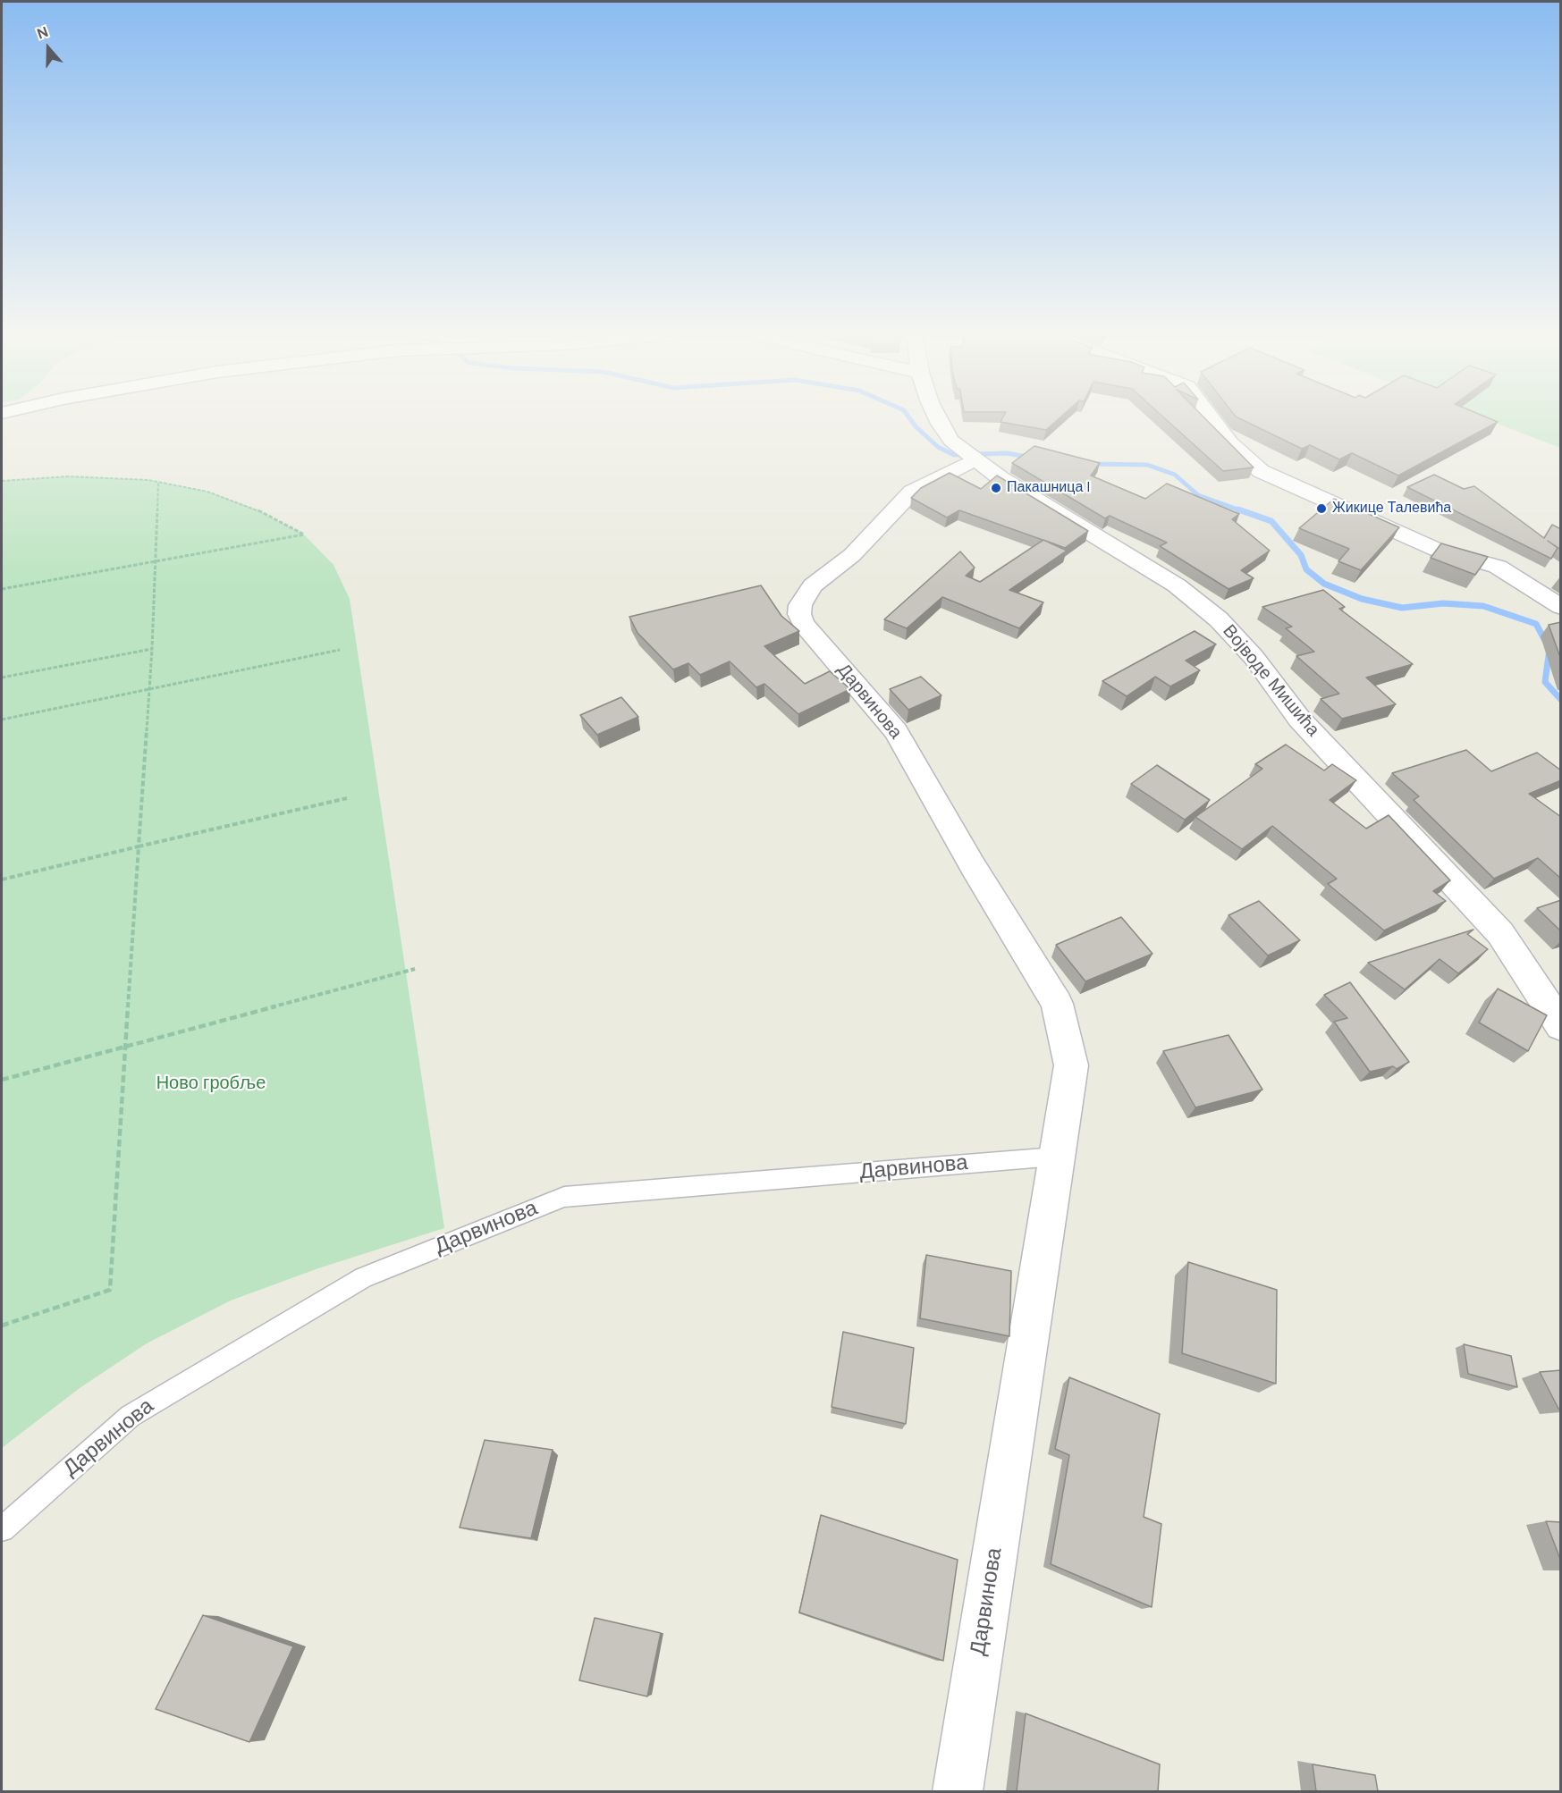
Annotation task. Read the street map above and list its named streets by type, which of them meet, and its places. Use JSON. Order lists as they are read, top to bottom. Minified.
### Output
{"streets":{"street":["Војводе Мишића","Дарвинова"]},"crossings":[["Војводе Мишића","Дарвинова"]],"parks":["Ново гробље"],"places":["Пакашница I","Жикице Талевића"],"north":"top"}
